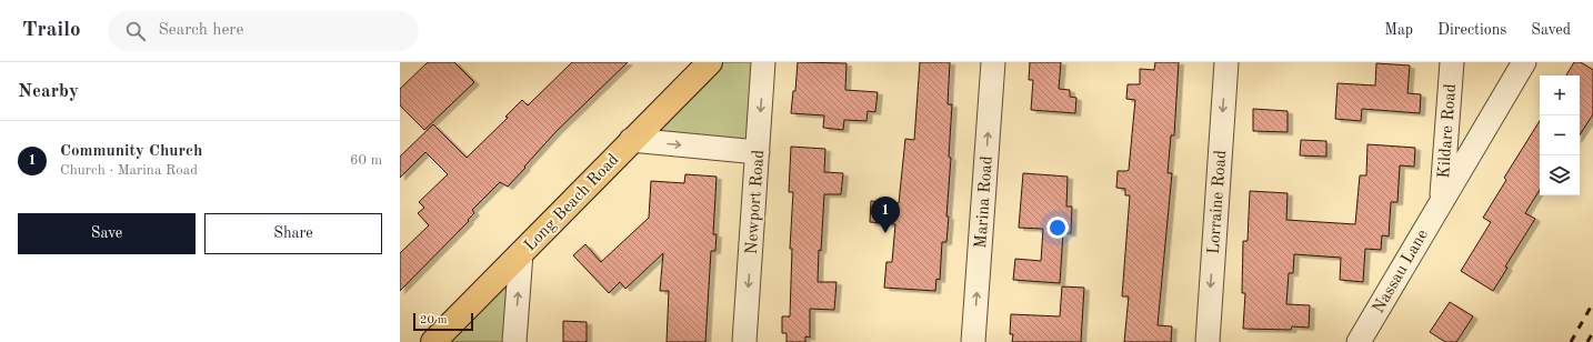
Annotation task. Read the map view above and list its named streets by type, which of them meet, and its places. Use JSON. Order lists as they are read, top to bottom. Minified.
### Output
{"streets":{"main road":["Long Beach Road"],"street":["Kildare Road","Newport Road","Marina Road","Lorraine Road","Nassau Lane"]},"crossings":[["Kildare Road","Nassau Lane"]],"one_way":["Newport Road","Marina Road","Lorraine Road"],"scale_bar":"20 m","page":{"header":"Trailo","search":"Search here","nav":["Map","Directions","Saved"],"heading":"Nearby","map_buttons":["+","−"],"list":[{"mark":"1","name":"Community Church","note":"Church · Marina Road","value":"60 m"}],"pins":"1","buttons":["Save","Share"],"scale":"20 m"}}
